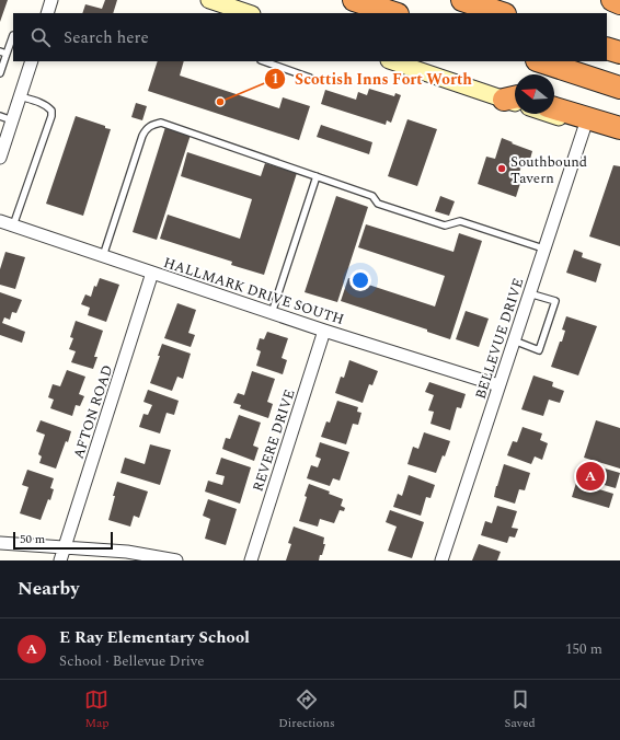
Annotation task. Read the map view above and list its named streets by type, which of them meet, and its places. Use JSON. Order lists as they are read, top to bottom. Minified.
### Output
{"streets":{"street":["HALLMARK DRIVE SOUTH","BELLEVUE DRIVE","AFTON ROAD","REVERE DRIVE"]},"crossings":[["HALLMARK DRIVE SOUTH","BELLEVUE DRIVE"],["HALLMARK DRIVE SOUTH","AFTON ROAD"],["HALLMARK DRIVE SOUTH","REVERE DRIVE"]],"places":["Scottish Inns Fort Worth","Southbound Tavern"],"scale_bar":"50 m","north":"left","page":{"search":"Search here","pins":"A","scale":"50 m","heading":"Nearby","list":[{"mark":"A","name":"E Ray Elementary School","note":"School · Bellevue Drive","value":"150 m"}],"nav":["Map","Directions","Saved"]}}
